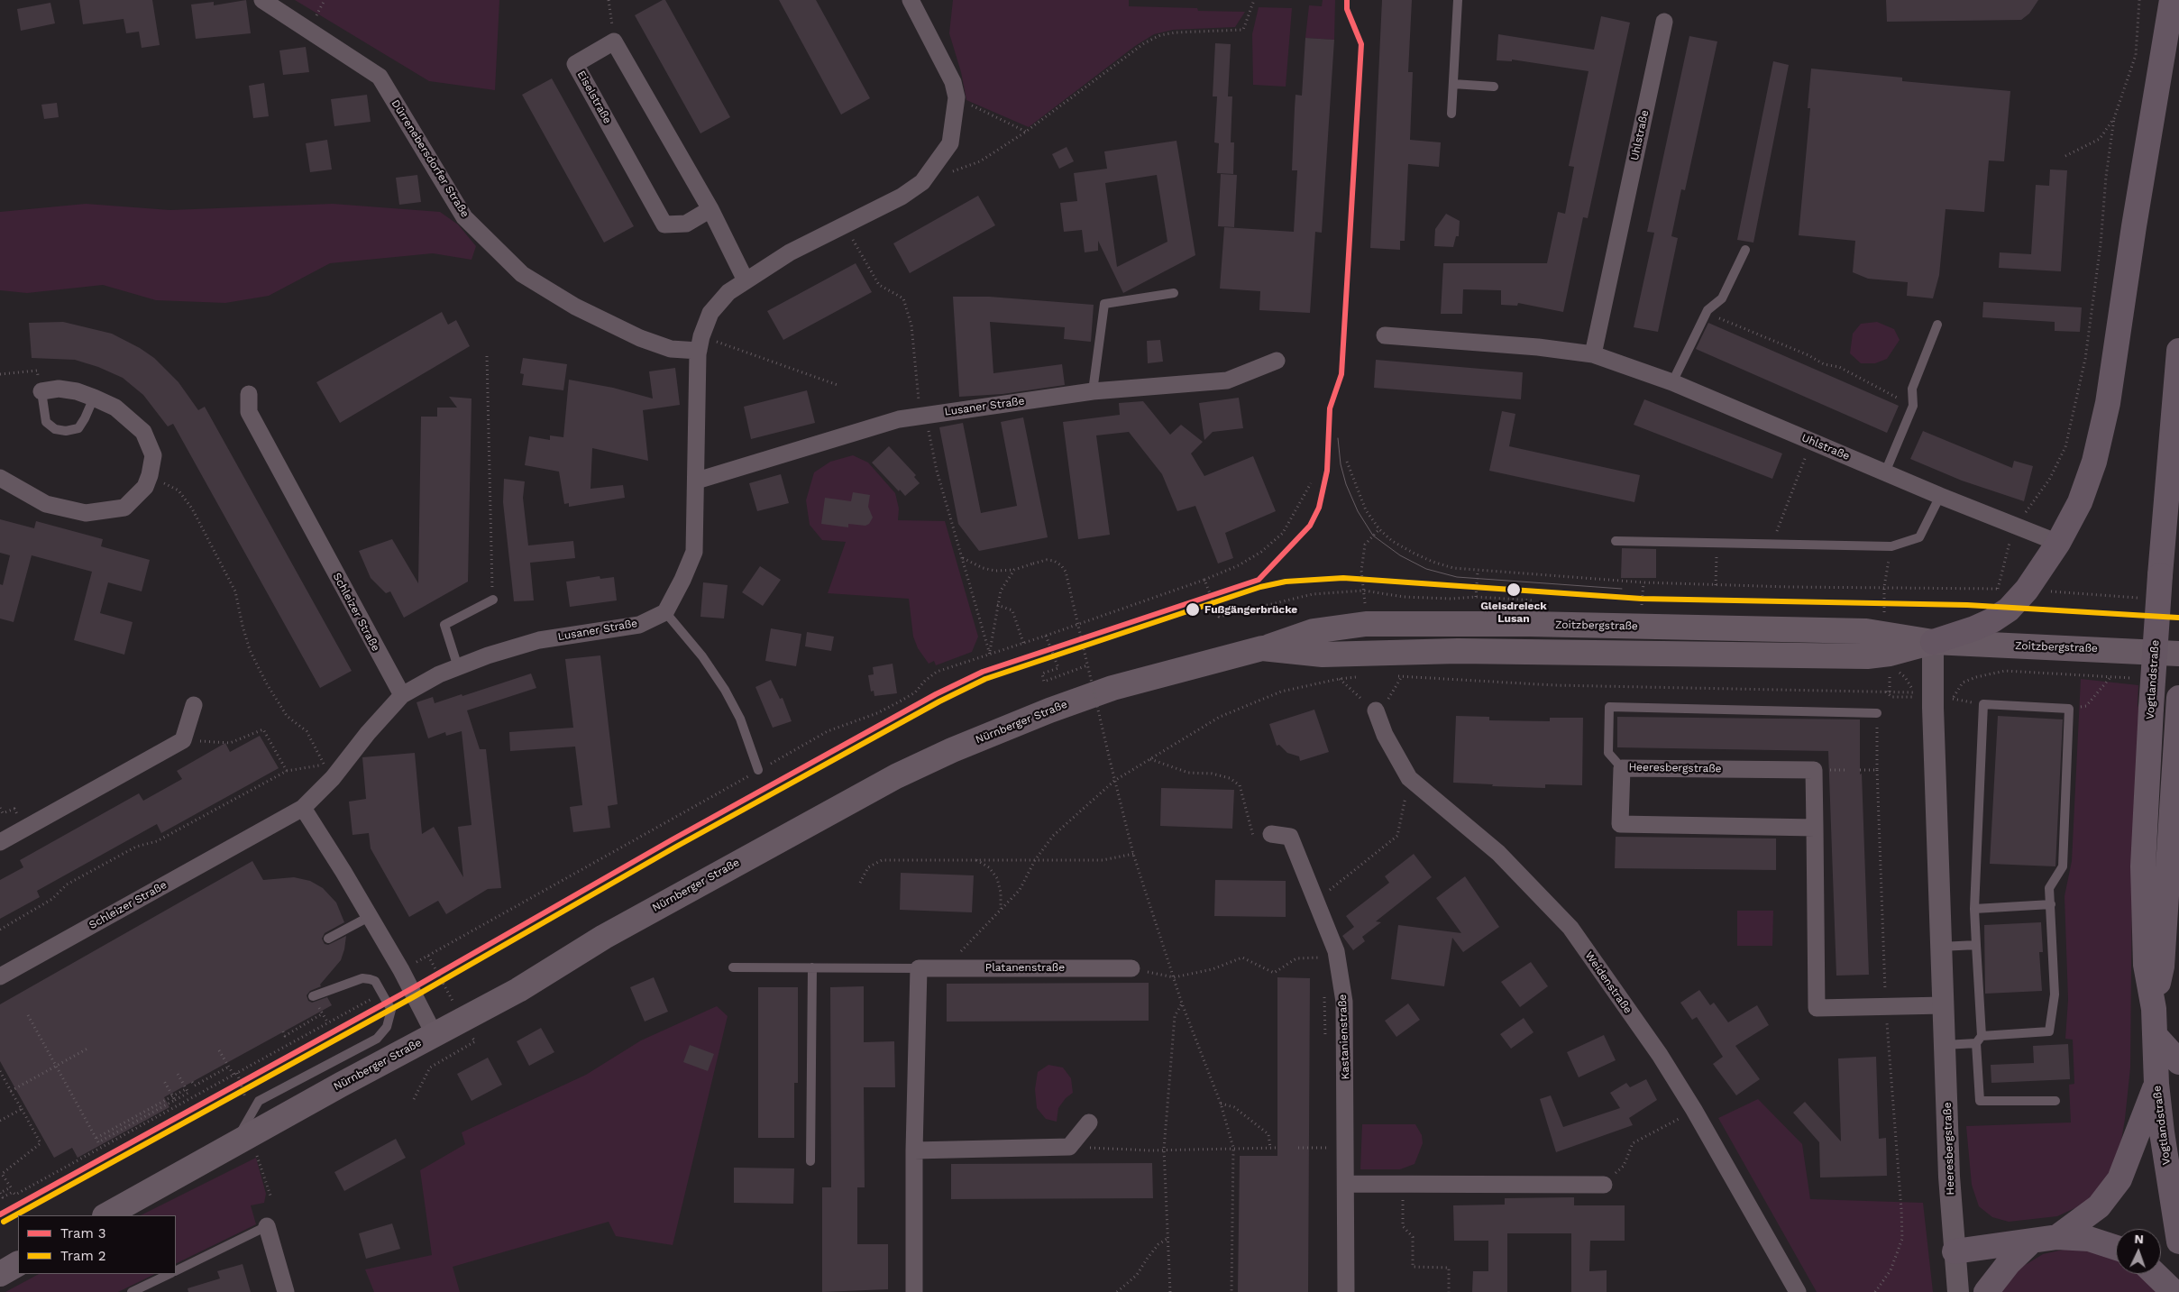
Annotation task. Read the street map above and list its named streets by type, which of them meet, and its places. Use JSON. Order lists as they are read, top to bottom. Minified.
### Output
{"streets":{"main road":["Zoitzbergstraße","Vogtlandstraße","Nürnberger Straße"],"street":["Eiselstraße","Uhlstraße","Dürrenebersdorfer Straße","Lusaner Straße","Schleizer Straße","Heeresbergstraße","Platanenstraße","Weidenstraße","Kastanienstraße"]},"crossings":[["Lusaner Straße","Schleizer Straße"],["Zoitzbergstraße","Nürnberger Straße"],["Zoitzbergstraße","Heeresbergstraße"]],"places":["Gleisdreieck Lusan","Fußgängerbrücke"],"lines":["tram line 3","tram line 2"],"legend":["Tram 3","Tram 2"],"north":"top"}
